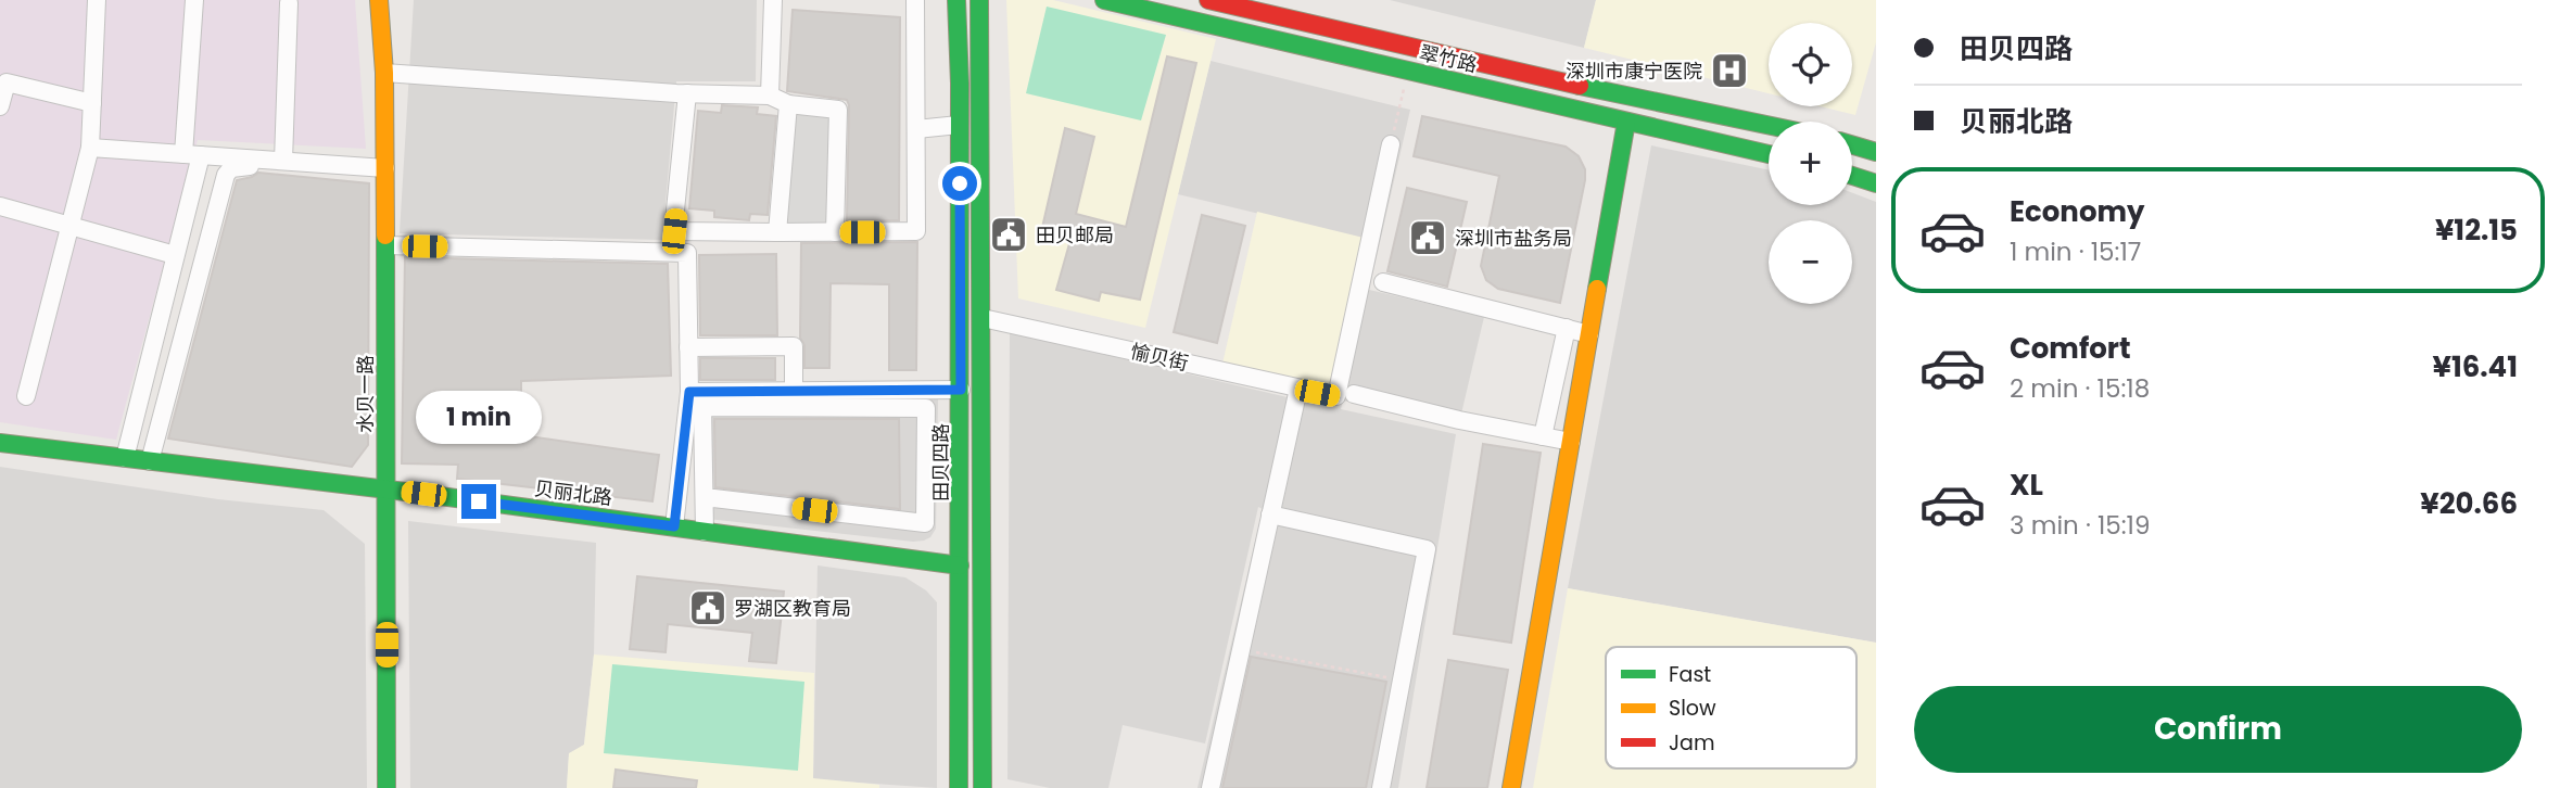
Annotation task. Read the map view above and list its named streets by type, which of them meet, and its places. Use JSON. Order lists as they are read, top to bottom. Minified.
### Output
{"streets":{"main road":["翠竹路","水贝一路","田贝四路","贝丽北路"],"street":["愉贝街"]},"crossings":[["水贝一路","贝丽北路"],["田贝四路","贝丽北路"]],"places":{"hospital":["深圳市康宁医院"],"public building":["田贝邮局","深圳市盐务局","罗湖区教育局"]},"legend":["Fast","Slow","Jam"],"page":{"banner":["田贝四路","贝丽北路"],"map_buttons":["+","−"],"list":[{"name":"Economy","note":"1 min · 15:17","value":"¥12.15"},{"name":"Comfort","note":"2 min · 15:18","value":"¥16.41"},{"name":"XL","note":"3 min · 15:19","value":"¥20.66"}],"bubble":"1 min","buttons":"Confirm"}}
